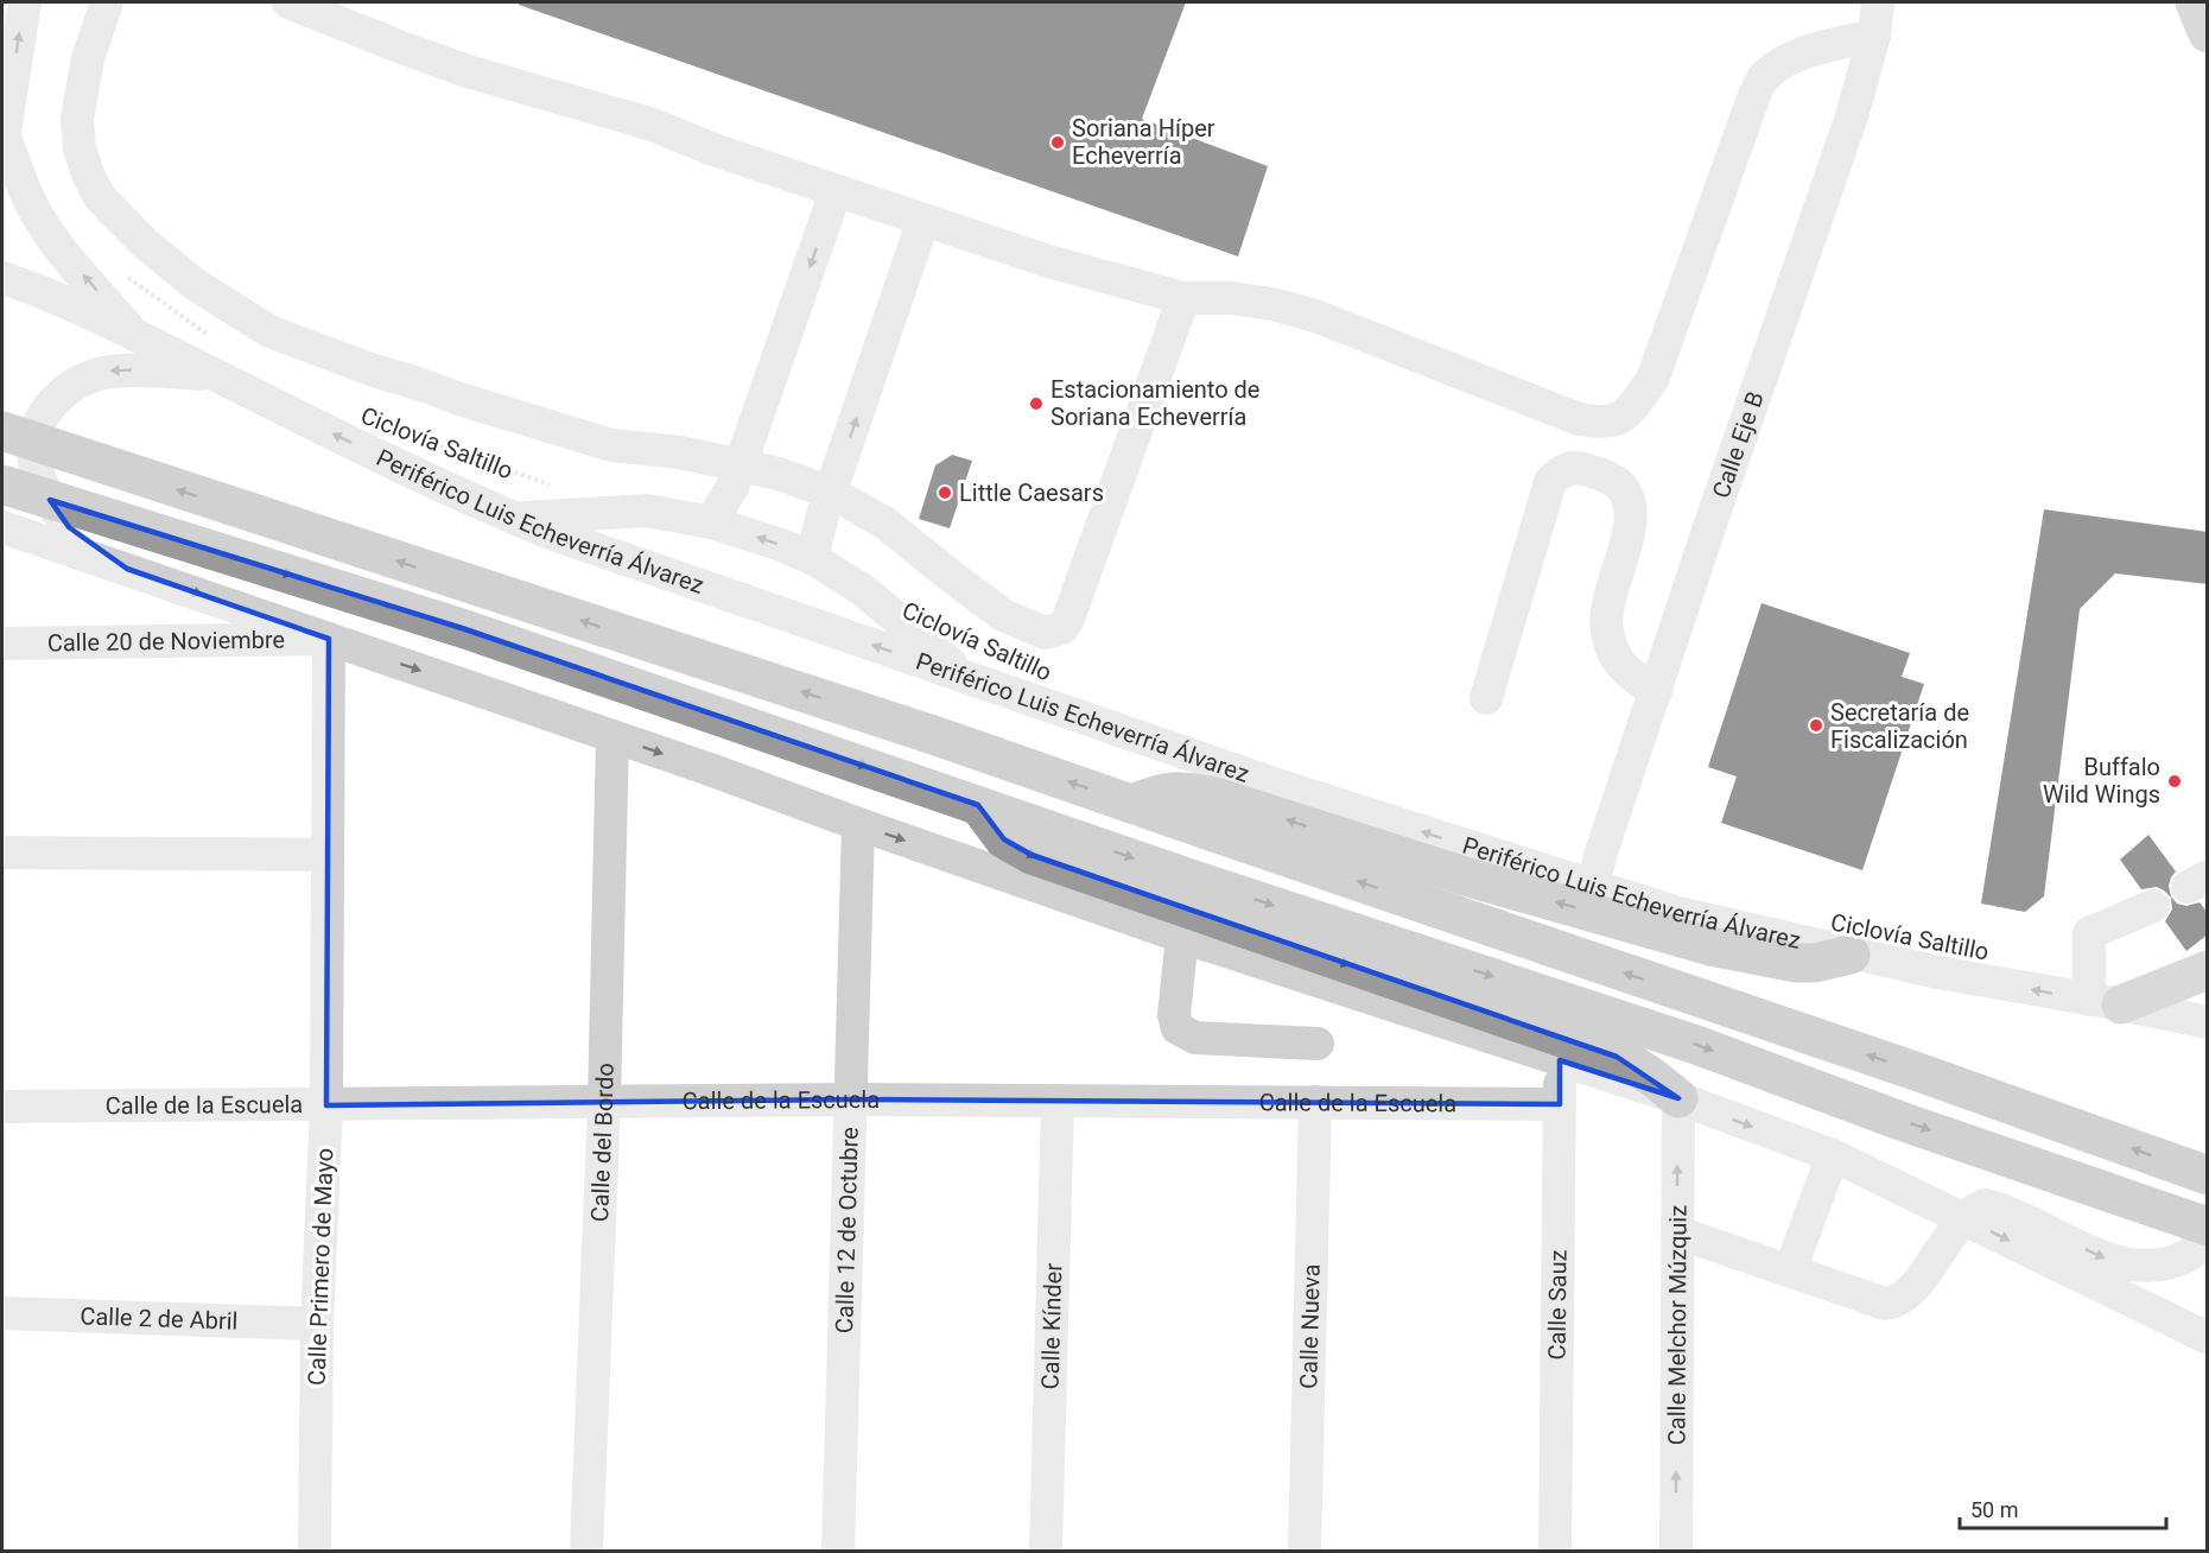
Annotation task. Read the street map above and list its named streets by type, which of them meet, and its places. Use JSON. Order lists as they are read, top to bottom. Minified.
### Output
{"streets":{"street":["Calle Eje B","Periférico Luis Echeverría Álvarez","Calle 20 de Noviembre","Calle de la Escuela","Calle del Bordo","Calle 12 de Octubre","Calle Primero de Mayo","Calle Sauz","Calle 2 de Abril","Calle Melchor Múzquiz","Calle Kínder","Calle Nueva"],"path":["Ciclovía Saltillo"]},"crossings":[["Calle Eje B","Periférico Luis Echeverría Álvarez"],["Calle 20 de Noviembre","Calle Primero de Mayo"],["Calle de la Escuela","Calle del Bordo"],["Calle de la Escuela","Calle 12 de Octubre"],["Calle de la Escuela","Calle Primero de Mayo"],["Calle de la Escuela","Calle Sauz"],["Calle de la Escuela","Calle Kínder"],["Calle de la Escuela","Calle Nueva"],["Calle Primero de Mayo","Calle 2 de Abril"]],"one_way":["Calle Melchor Múzquiz"],"places":["Soriana Híper Echeverría","Estacionamiento de Soriana Echeverría","Little Caesars","Secretaría de Fiscalización","Buffalo Wild Wings"],"scale_bar":"50 m"}
